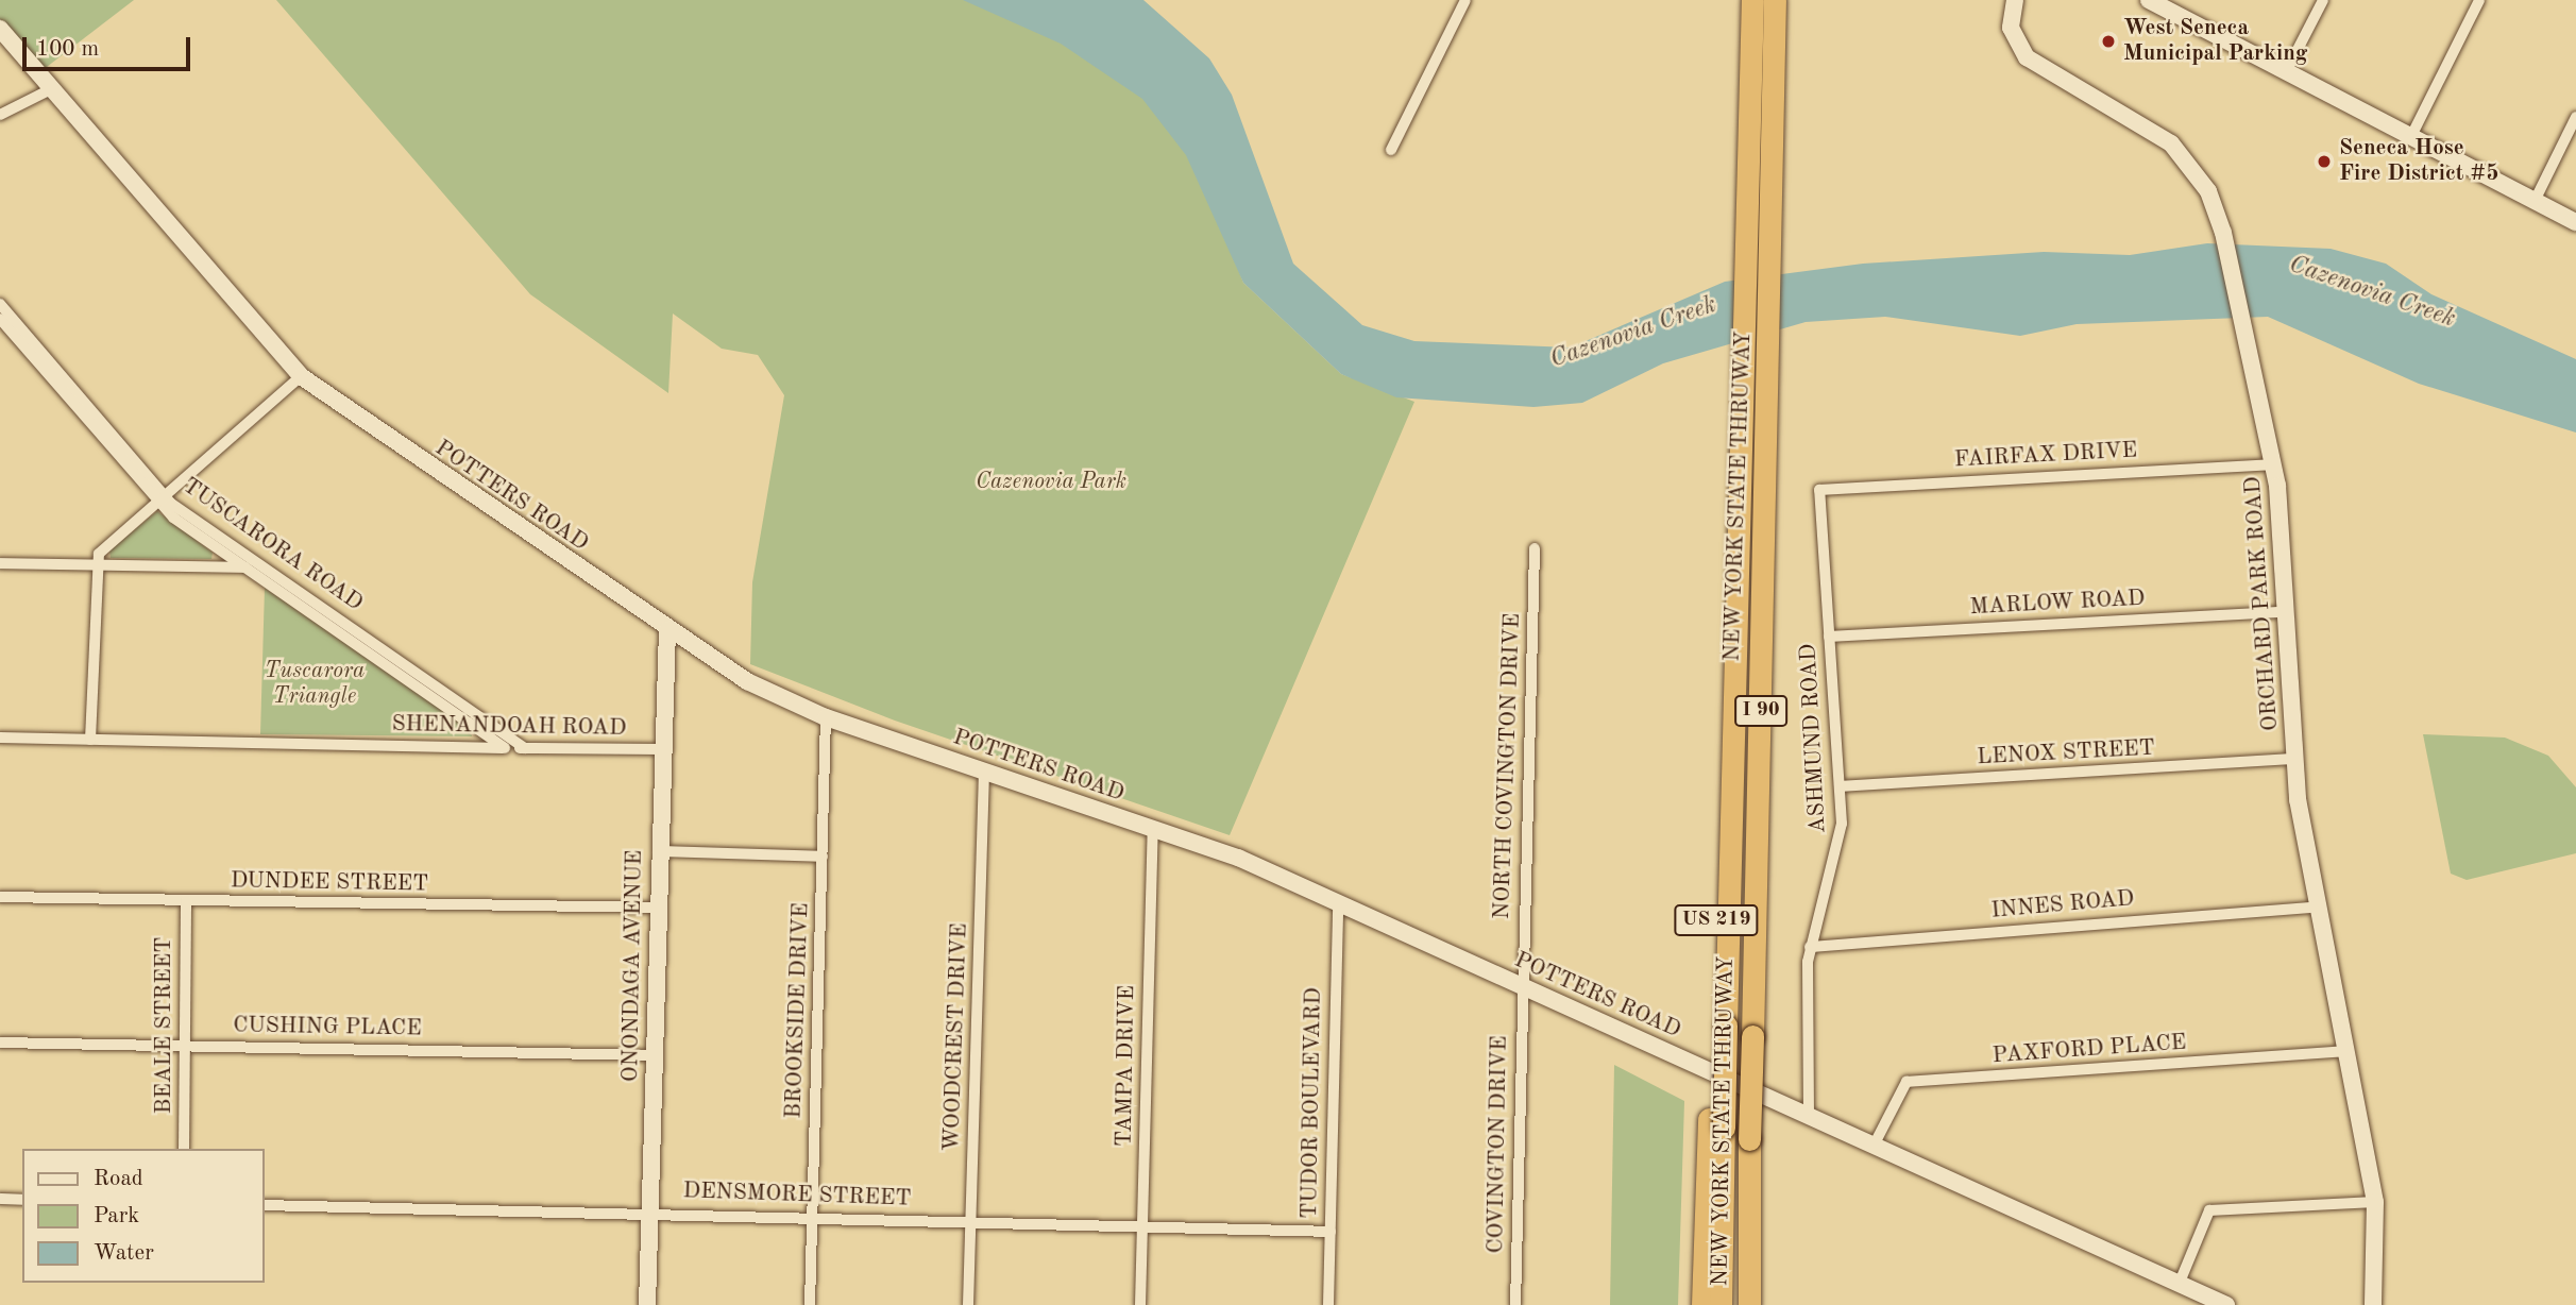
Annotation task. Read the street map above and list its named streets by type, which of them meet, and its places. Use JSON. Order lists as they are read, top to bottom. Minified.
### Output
{"streets":{"highway":["NEW YORK STATE THRUWAY","I 90","US 219"],"street":["FAIRFAX DRIVE","POTTERS ROAD","TUSCARORA ROAD","MARLOW ROAD","ORCHARD PARK ROAD","SHENANDOAH ROAD","ASHMUND ROAD","LENOX STREET","NORTH COVINGTON DRIVE","DUNDEE STREET","INNES ROAD","ONONDAGA AVENUE","BROOKSIDE DRIVE","BEALE STREET","CUSHING PLACE","WOODCREST DRIVE","PAXFORD PLACE","TAMPA DRIVE","TUDOR BOULEVARD","COVINGTON DRIVE","DENSMORE STREET"]},"crossings":[["FAIRFAX DRIVE","ORCHARD PARK ROAD"],["FAIRFAX DRIVE","ASHMUND ROAD"],["POTTERS ROAD","ASHMUND ROAD"],["POTTERS ROAD","NORTH COVINGTON DRIVE"],["POTTERS ROAD","ONONDAGA AVENUE"],["POTTERS ROAD","BROOKSIDE DRIVE"],["POTTERS ROAD","WOODCREST DRIVE"],["POTTERS ROAD","PAXFORD PLACE"],["POTTERS ROAD","TAMPA DRIVE"],["POTTERS ROAD","TUDOR BOULEVARD"],["POTTERS ROAD","COVINGTON DRIVE"],["NEW YORK STATE THRUWAY","US 219"],["TUSCARORA ROAD","SHENANDOAH ROAD"],["MARLOW ROAD","ORCHARD PARK ROAD"],["MARLOW ROAD","ASHMUND ROAD"],["ORCHARD PARK ROAD","LENOX STREET"],["ORCHARD PARK ROAD","INNES ROAD"],["ORCHARD PARK ROAD","PAXFORD PLACE"],["SHENANDOAH ROAD","ONONDAGA AVENUE"],["ASHMUND ROAD","LENOX STREET"],["ASHMUND ROAD","INNES ROAD"],["NORTH COVINGTON DRIVE","COVINGTON DRIVE"],["DUNDEE STREET","ONONDAGA AVENUE"],["DUNDEE STREET","BEALE STREET"],["ONONDAGA AVENUE","CUSHING PLACE"],["ONONDAGA AVENUE","DENSMORE STREET"],["BROOKSIDE DRIVE","DENSMORE STREET"],["BEALE STREET","CUSHING PLACE"],["WOODCREST DRIVE","DENSMORE STREET"],["TAMPA DRIVE","DENSMORE STREET"],["TUDOR BOULEVARD","DENSMORE STREET"]],"water":["Cazenovia Creek"],"parks":["Cazenovia Park","Tuscarora Triangle"],"places":["West Seneca Municipal Parking","Seneca Hose Fire District #5"],"legend":["Road","Park","Water"],"scale_bar":"100 m"}
